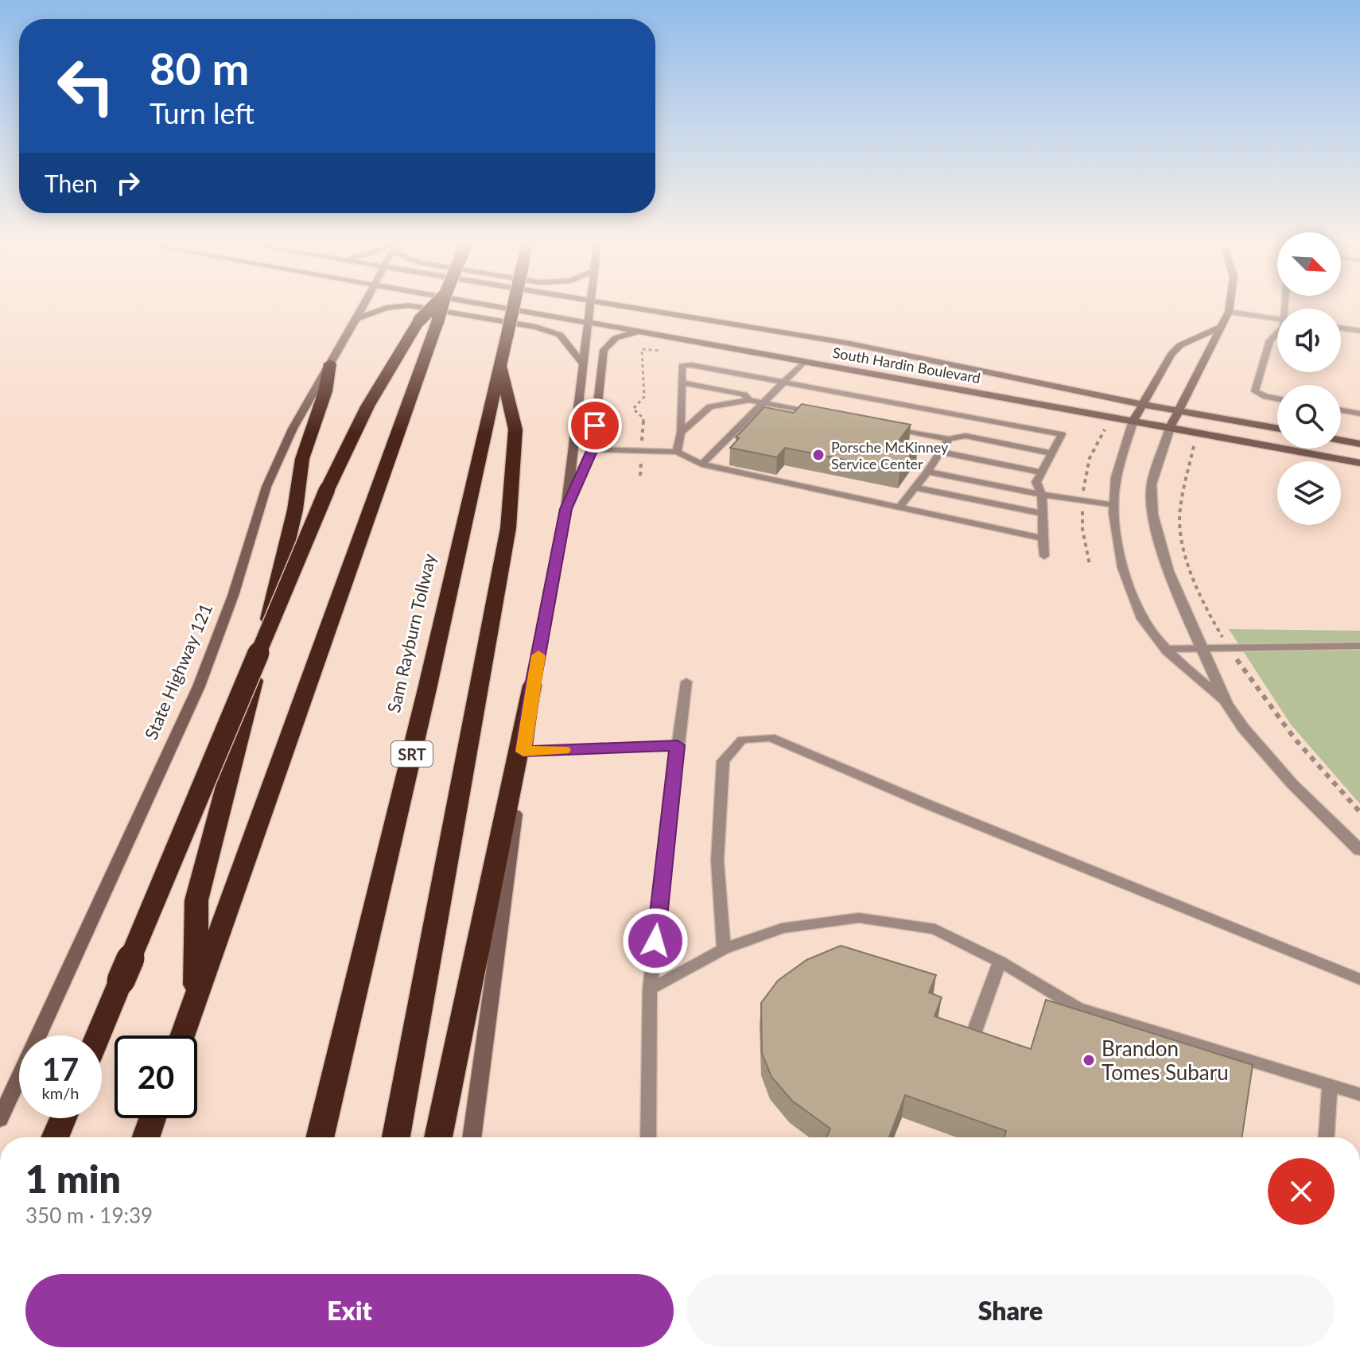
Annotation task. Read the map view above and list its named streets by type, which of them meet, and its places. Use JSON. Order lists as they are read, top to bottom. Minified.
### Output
{"streets":{"highway":["Sam Rayburn Tollway","SRT"],"main road":["South Hardin Boulevard","State Highway 121"]},"places":["Porsche McKinney Service Center","Brandon Tomes Subaru"],"north":"bottom right","page":{"turn":["80 m","Turn left"],"then":"Then","speed":"17 km/h","limit":"20","heading":["1 min","350 m · 19:39"],"buttons":["Exit","Share"]}}
